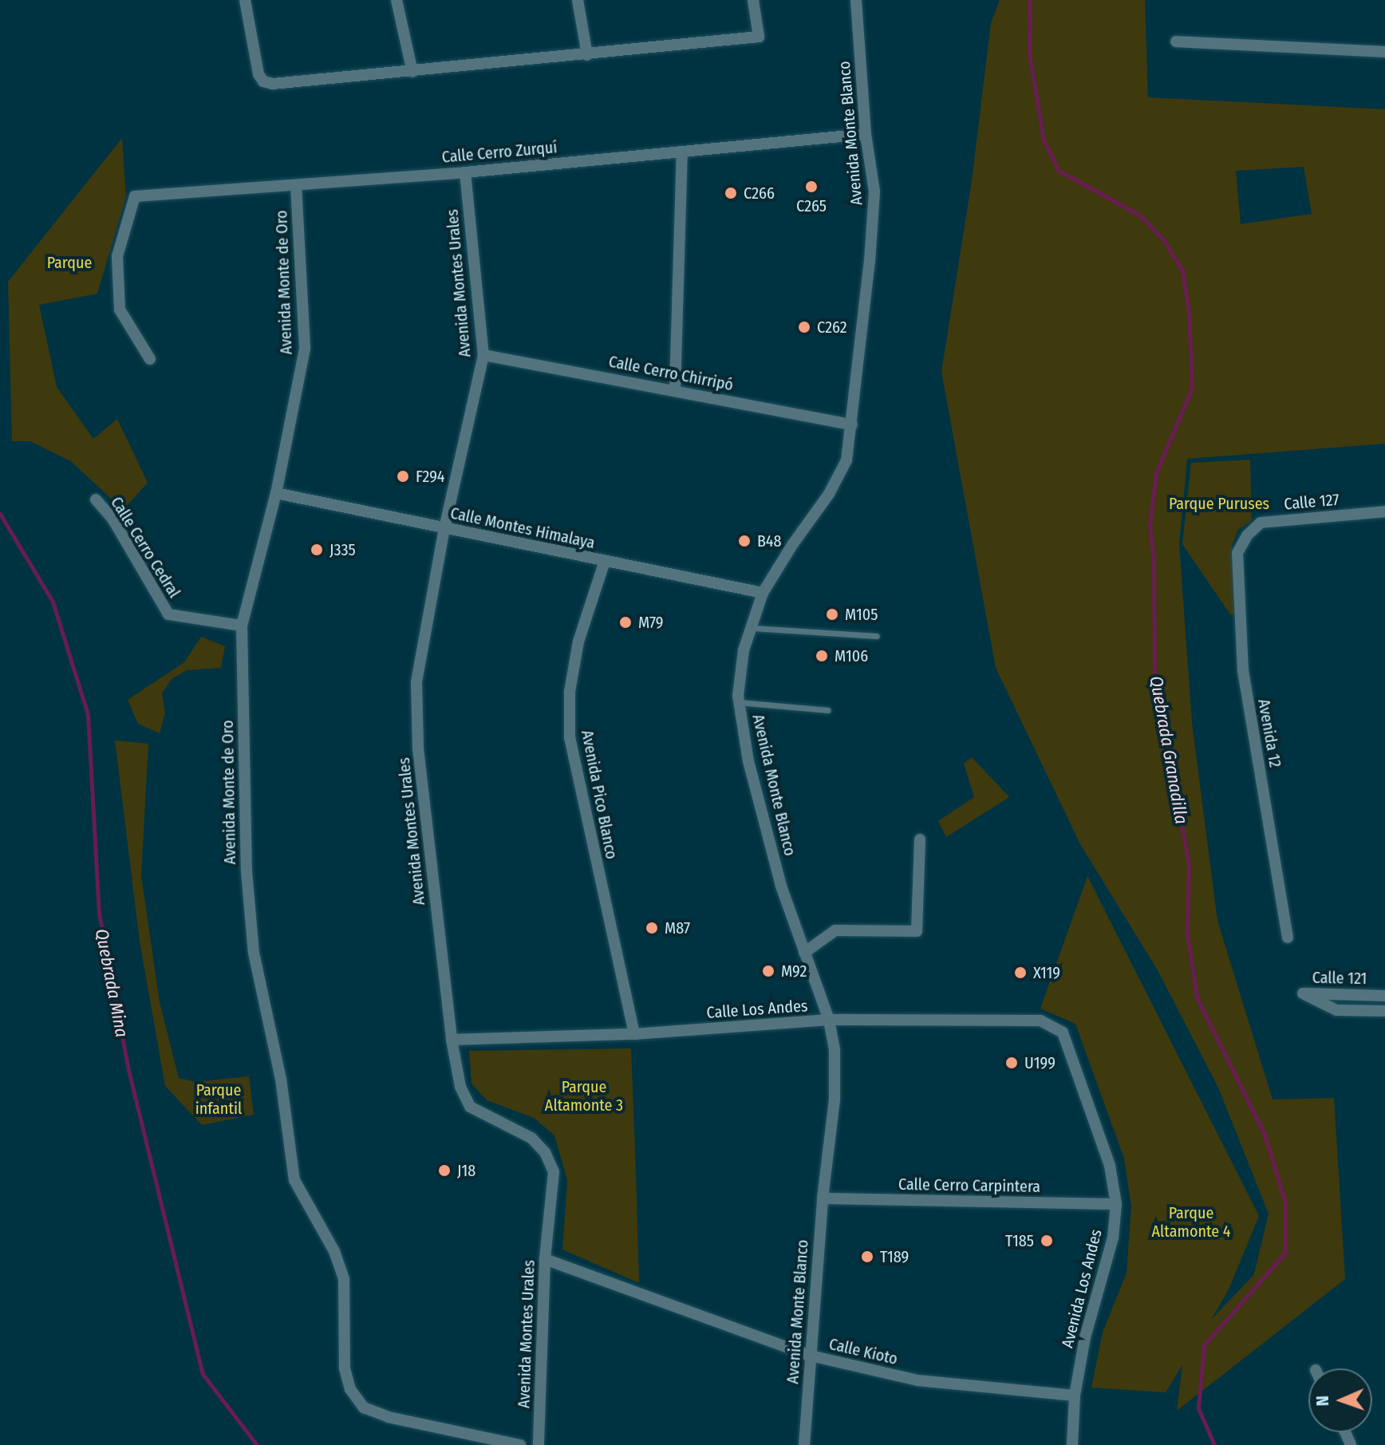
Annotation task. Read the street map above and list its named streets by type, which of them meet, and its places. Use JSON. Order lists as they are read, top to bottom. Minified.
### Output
{"streets":{"street":["Avenida Monte Blanco","Calle Cerro Zurquí","Avenida Monte de Oro","Avenida Montes Urales","Calle Cerro Chirripó","Calle 127","Calle Montes Himalaya","Calle Cerro Cedral","Avenida 12","Avenida Pico Blanco","Calle 121","Calle Los Andes","Calle Cerro Carpintera","Avenida Los Andes","Calle Kioto"]},"crossings":[["Avenida Monte Blanco","Calle Cerro Zurquí"],["Avenida Monte Blanco","Calle Cerro Chirripó"],["Avenida Monte Blanco","Calle Montes Himalaya"],["Avenida Monte Blanco","Calle Los Andes"],["Avenida Monte Blanco","Calle Cerro Carpintera"],["Avenida Monte Blanco","Calle Kioto"],["Calle Cerro Zurquí","Avenida Monte de Oro"],["Calle Cerro Zurquí","Avenida Montes Urales"],["Avenida Monte de Oro","Calle Montes Himalaya"],["Avenida Monte de Oro","Calle Cerro Cedral"],["Avenida Montes Urales","Calle Cerro Chirripó"],["Avenida Montes Urales","Calle Montes Himalaya"],["Avenida Montes Urales","Calle Los Andes"],["Avenida Montes Urales","Calle Kioto"],["Calle 127","Avenida 12"],["Calle Montes Himalaya","Avenida Pico Blanco"],["Avenida Pico Blanco","Calle Los Andes"],["Calle Los Andes","Avenida Los Andes"],["Calle Cerro Carpintera","Avenida Los Andes"],["Avenida Los Andes","Calle Kioto"]],"water":["Quebrada Granadilla","Quebrada Mina"],"parks":["Parque","Parque Puruses","Parque Altamonte 3","Parque infantil","Parque Altamonte 4"],"places":["C265","C266","C262","F294","B48","J335","M105","M79","M106","M87","M92","X119","U199","J18","T185","T189"],"north":"left"}
